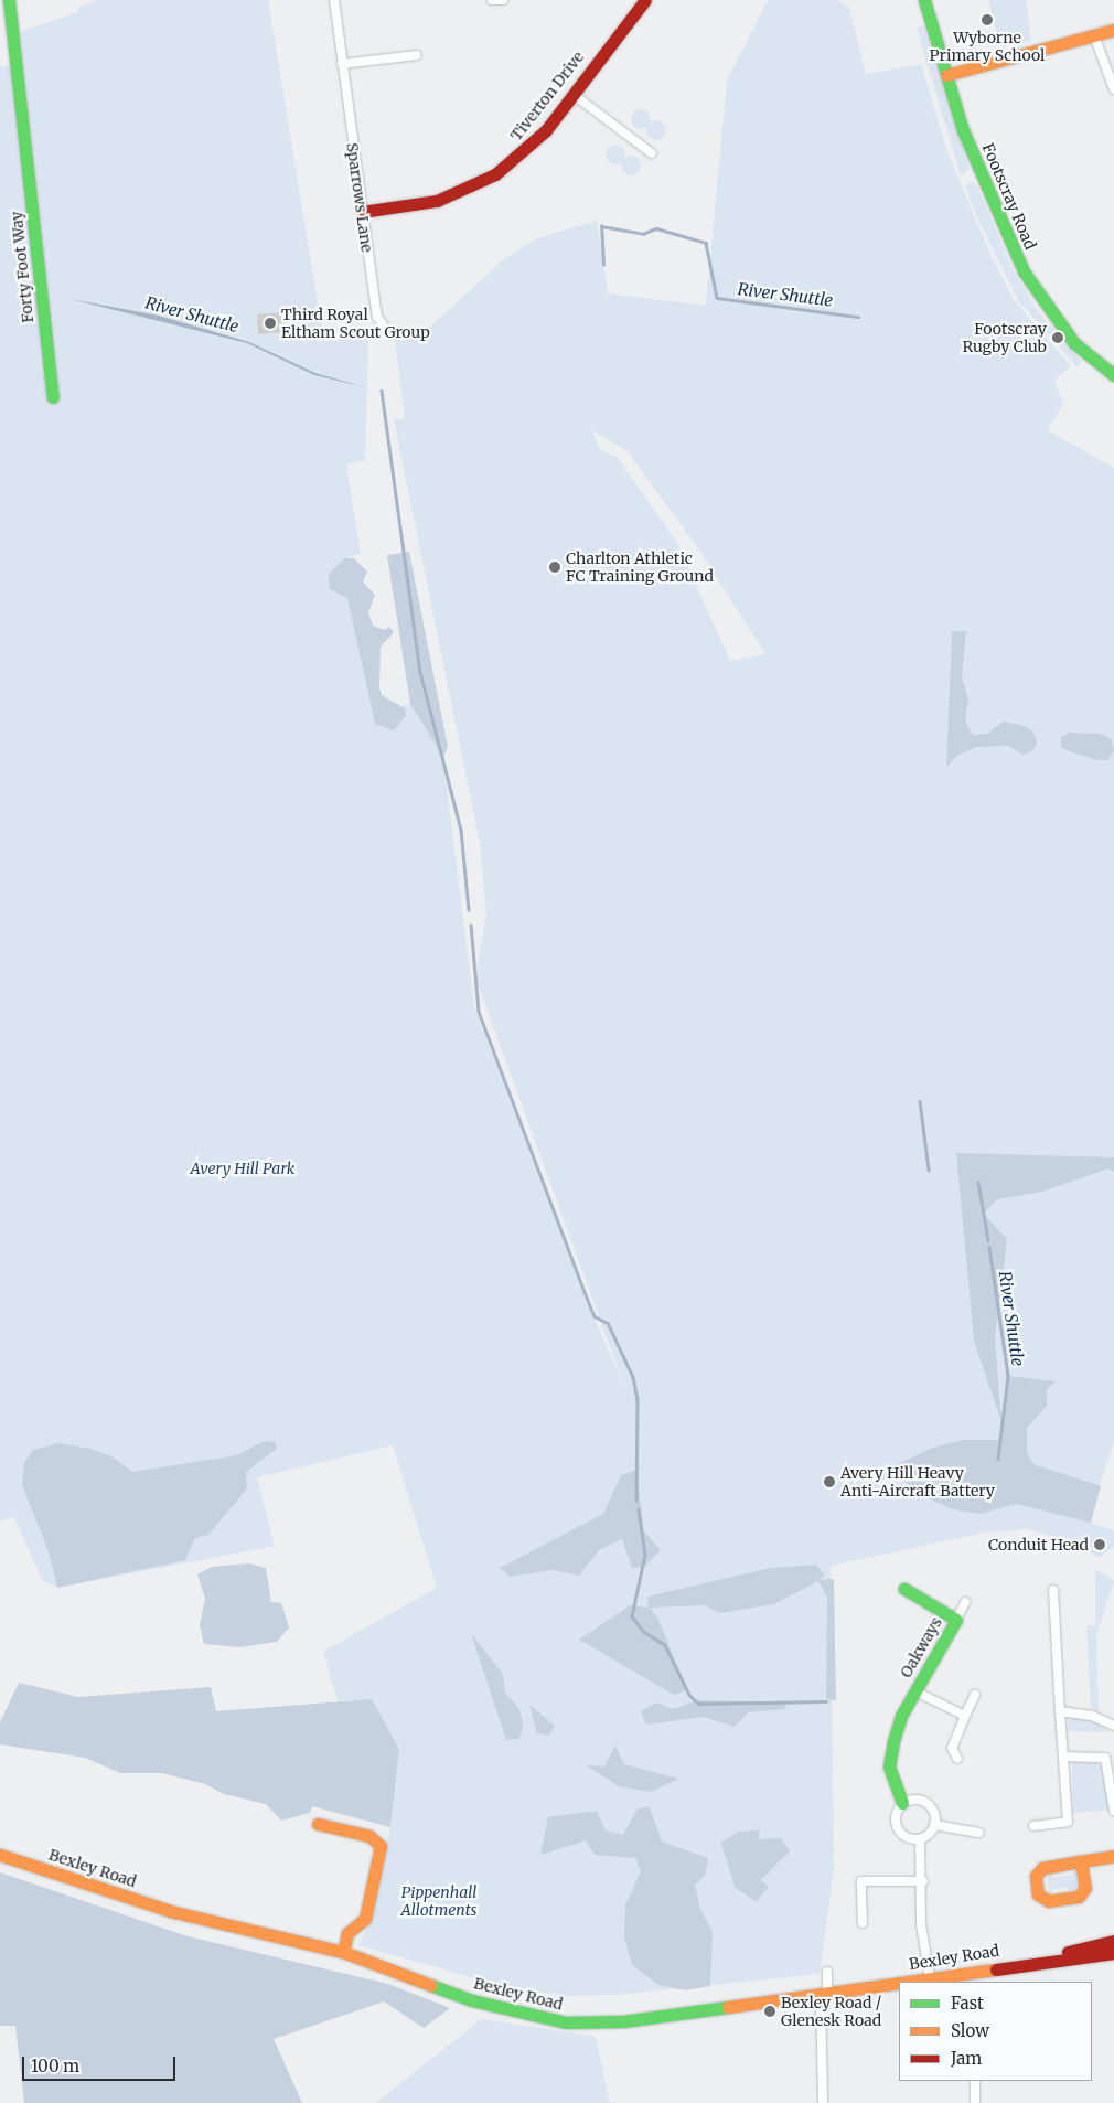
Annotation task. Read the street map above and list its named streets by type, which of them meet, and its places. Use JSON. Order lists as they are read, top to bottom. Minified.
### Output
{"streets":{"main road":["Tiverton Drive","Footscray Road","Forty Foot Way","Oakways","Bexley Road"],"street":["Sparrows Lane"]},"crossings":[["Tiverton Drive","Sparrows Lane"]],"water":["River Shuttle"],"parks":["Avery Hill Park","Pippenhall Allotments"],"places":["Wyborne Primary School","Third Royal Eltham Scout Group","Footscray Rugby Club","Charlton Athletic FC Training Ground","Avery Hill Heavy Anti-Aircraft Battery","Conduit Head","Bexley Road / Glenesk Road"],"legend":["Fast","Slow","Jam"],"scale_bar":"100 m"}
